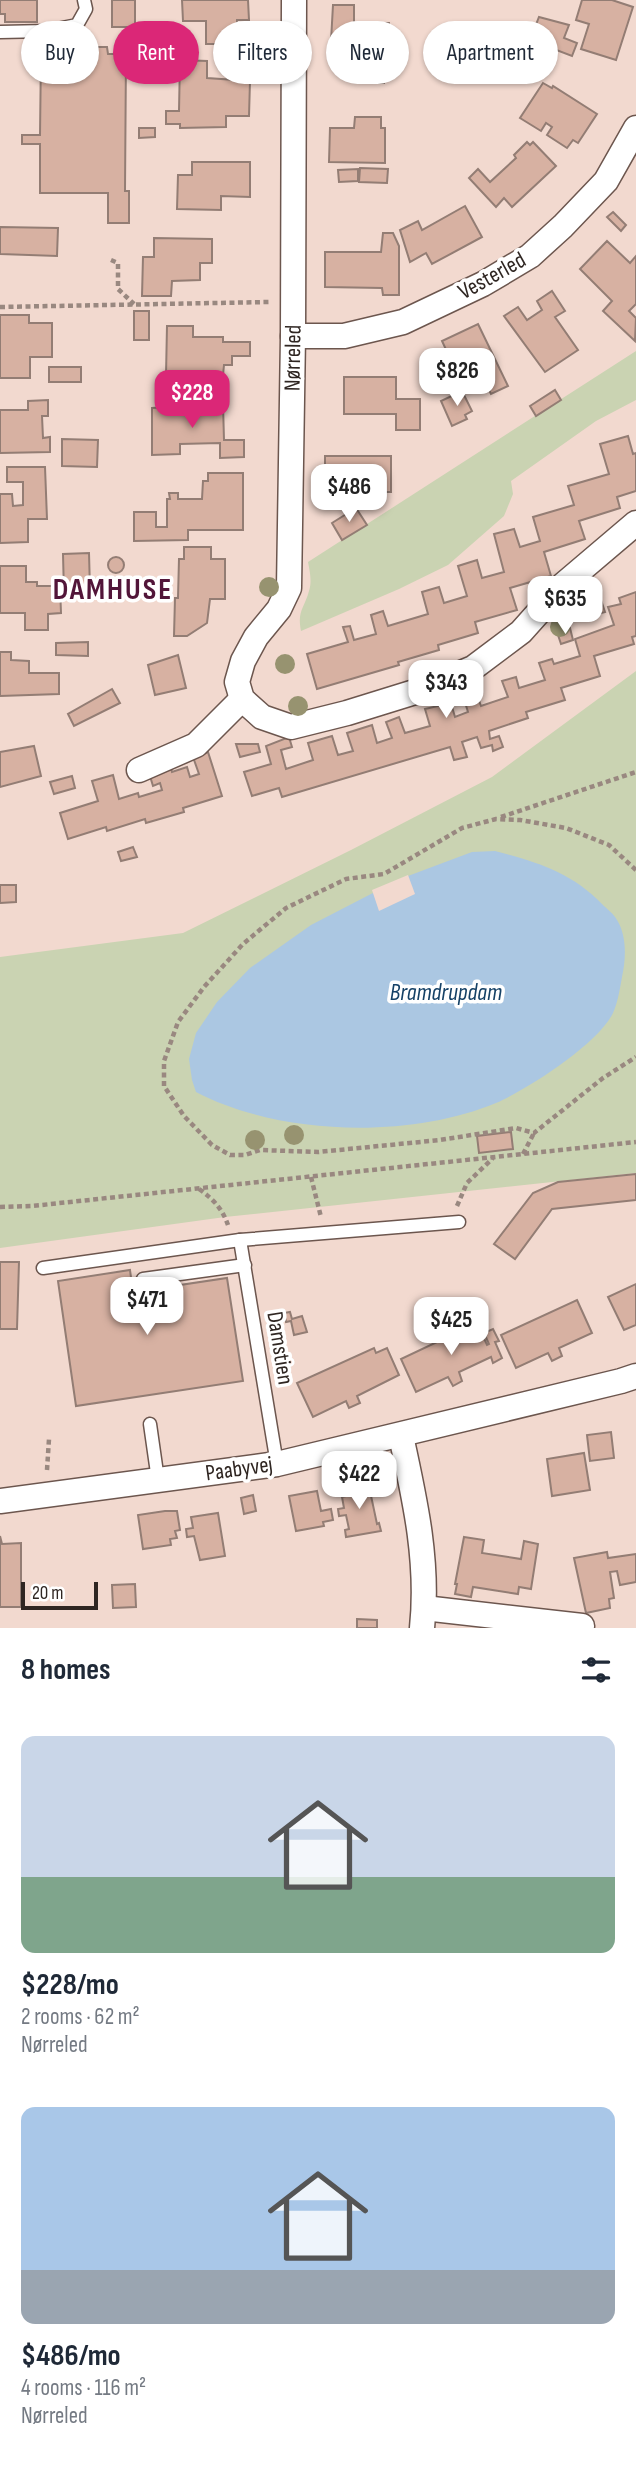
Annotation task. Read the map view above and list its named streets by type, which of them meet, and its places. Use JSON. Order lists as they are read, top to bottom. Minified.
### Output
{"streets":{"street":["Vesterled","Nørreled","Paabyvej"],"lane":["Damstien"]},"crossings":[["Vesterled","Nørreled"],["Damstien","Paabyvej"]],"districts":["DAMHUSE"],"water":["Bramdrupdam"],"scale_bar":"20 m","page":{"chip":["Buy","Rent","Filters","New","Apartment"],"price":["$826","$228","$486","$635","$343","$471","$425","$422"],"scale":"20 m","heading":"8 homes","list":[{"name":"$228/mo","note":"2 rooms · 62 m² · Nørreled"},{"name":"$486/mo","note":"4 rooms · 116 m² · Nørreled"}]}}
